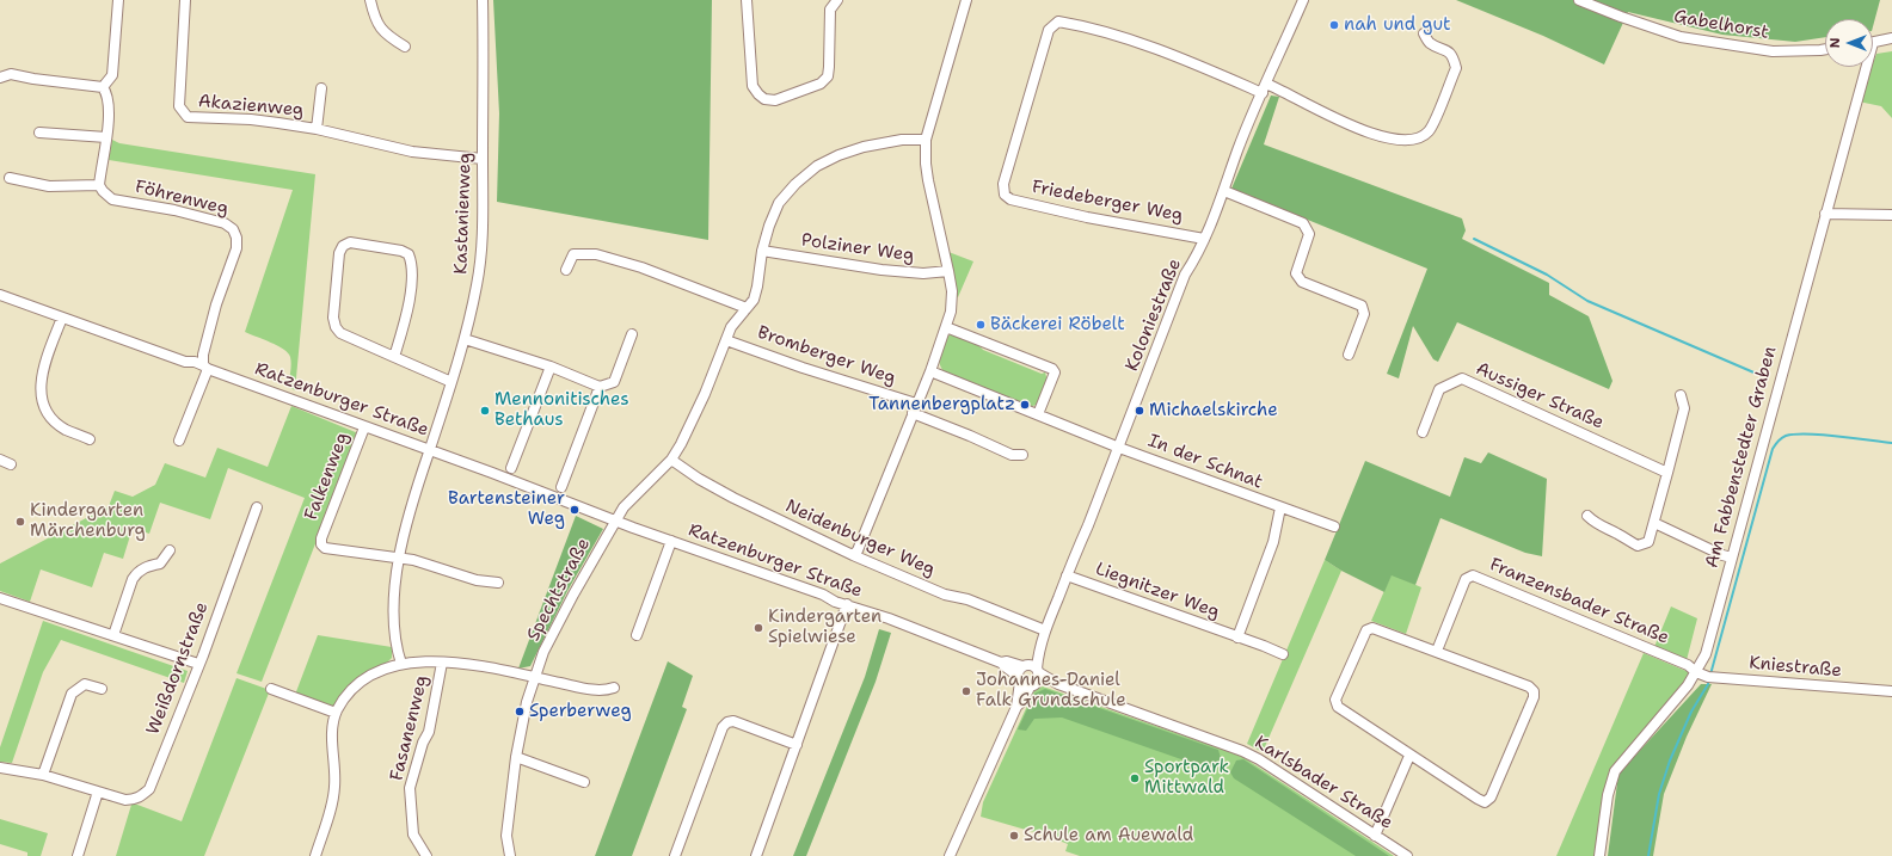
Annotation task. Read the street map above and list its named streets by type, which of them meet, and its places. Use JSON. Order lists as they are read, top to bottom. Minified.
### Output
{"streets":{"street":["Gabelhorst","Akazienweg","Föhrenweg","Friedeberger Weg","Kastanienweg","Polziner Weg","Koloniestraße","Bromberger Weg","Aussiger Straße","Ratzenburger Straße","Am Fabbenstedter Graben","In der Schnat","Falkenweg","Neidenburger Weg","Spechtstraße","Liegnitzer Weg","Franzensbader Straße","Kniestraße","Weißdornstraße","Fasanenweg","Karlsbader Straße"]},"crossings":[["Akazienweg","Kastanienweg"],["Föhrenweg","Ratzenburger Straße"],["Friedeberger Weg","Koloniestraße"],["Kastanienweg","Ratzenburger Straße"],["Kastanienweg","Falkenweg"],["Koloniestraße","Ratzenburger Straße"],["Koloniestraße","In der Schnat"],["Koloniestraße","Neidenburger Weg"],["Koloniestraße","Liegnitzer Weg"],["Koloniestraße","Karlsbader Straße"],["Ratzenburger Straße","Falkenweg"],["Ratzenburger Straße","Spechtstraße"],["Ratzenburger Straße","Karlsbader Straße"],["Am Fabbenstedter Graben","Franzensbader Straße"],["Am Fabbenstedter Graben","Kniestraße"],["In der Schnat","Liegnitzer Weg"],["Franzensbader Straße","Kniestraße"]],"places":["nah und gut","Bäckerei Röbelt","Tannenbergplatz","Mennonitisches Bethaus","Michaelskirche","Bartensteiner Weg","Kindergarten Märchenburg","Kindergarten Spielwiese","Johannes-Daniel Falk Grundschule","Sperberweg","Sportpark Mittwald","Schule am Auewald"],"north":"left"}
